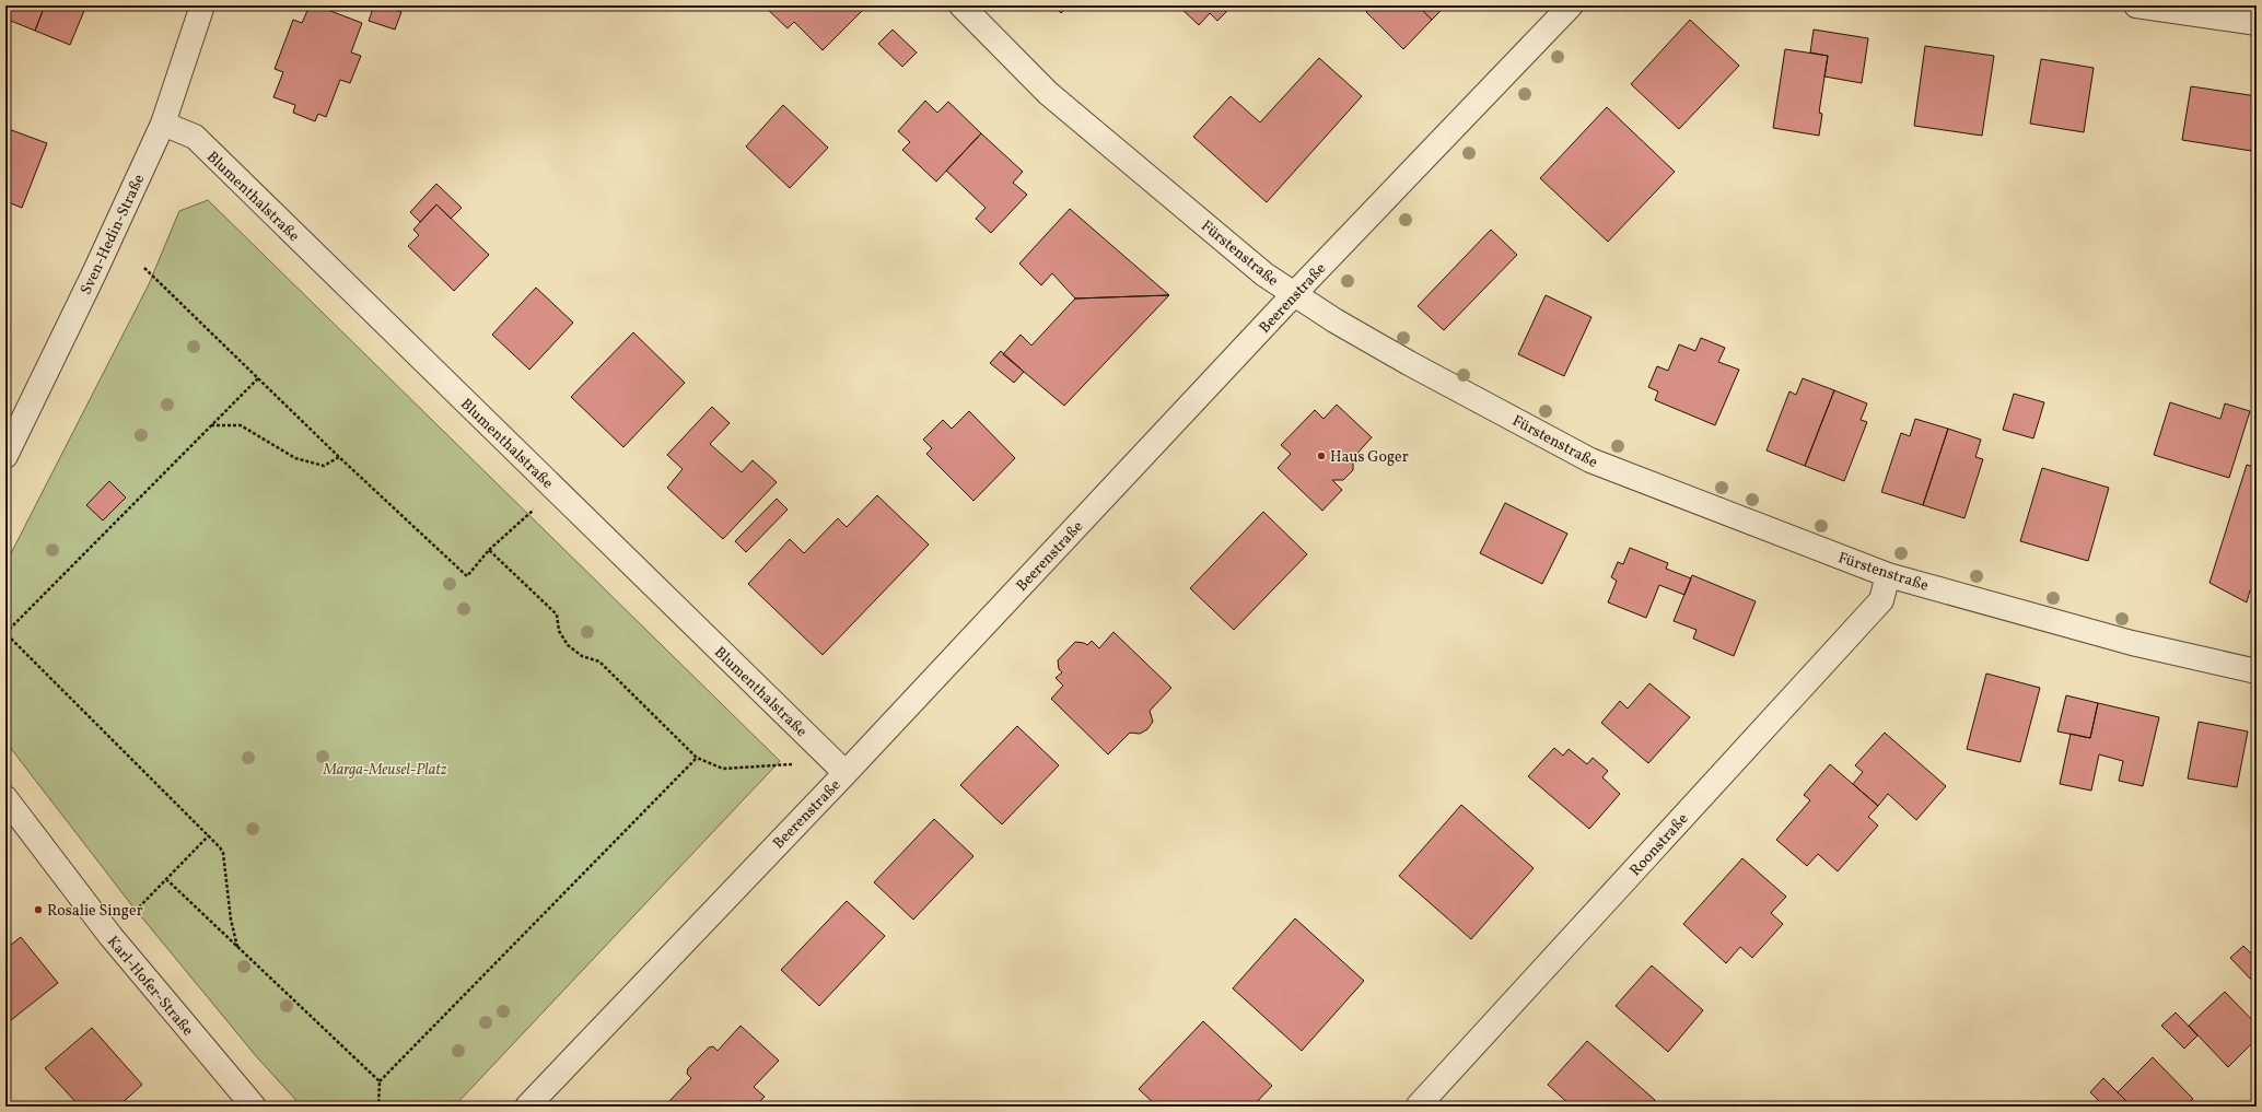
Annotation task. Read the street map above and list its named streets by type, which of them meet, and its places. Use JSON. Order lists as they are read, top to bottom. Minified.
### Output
{"streets":{"street":["Blumenthalstraße","Sven-Hedin-Straße","Fürstenstraße","Beerenstraße","Roonstraße","Karl-Hofer-Straße"]},"crossings":[["Blumenthalstraße","Sven-Hedin-Straße"],["Blumenthalstraße","Beerenstraße"],["Fürstenstraße","Beerenstraße"],["Fürstenstraße","Roonstraße"]],"parks":["Marga-Meusel-Platz"],"places":["Haus Goger","Rosalie Singer"]}
